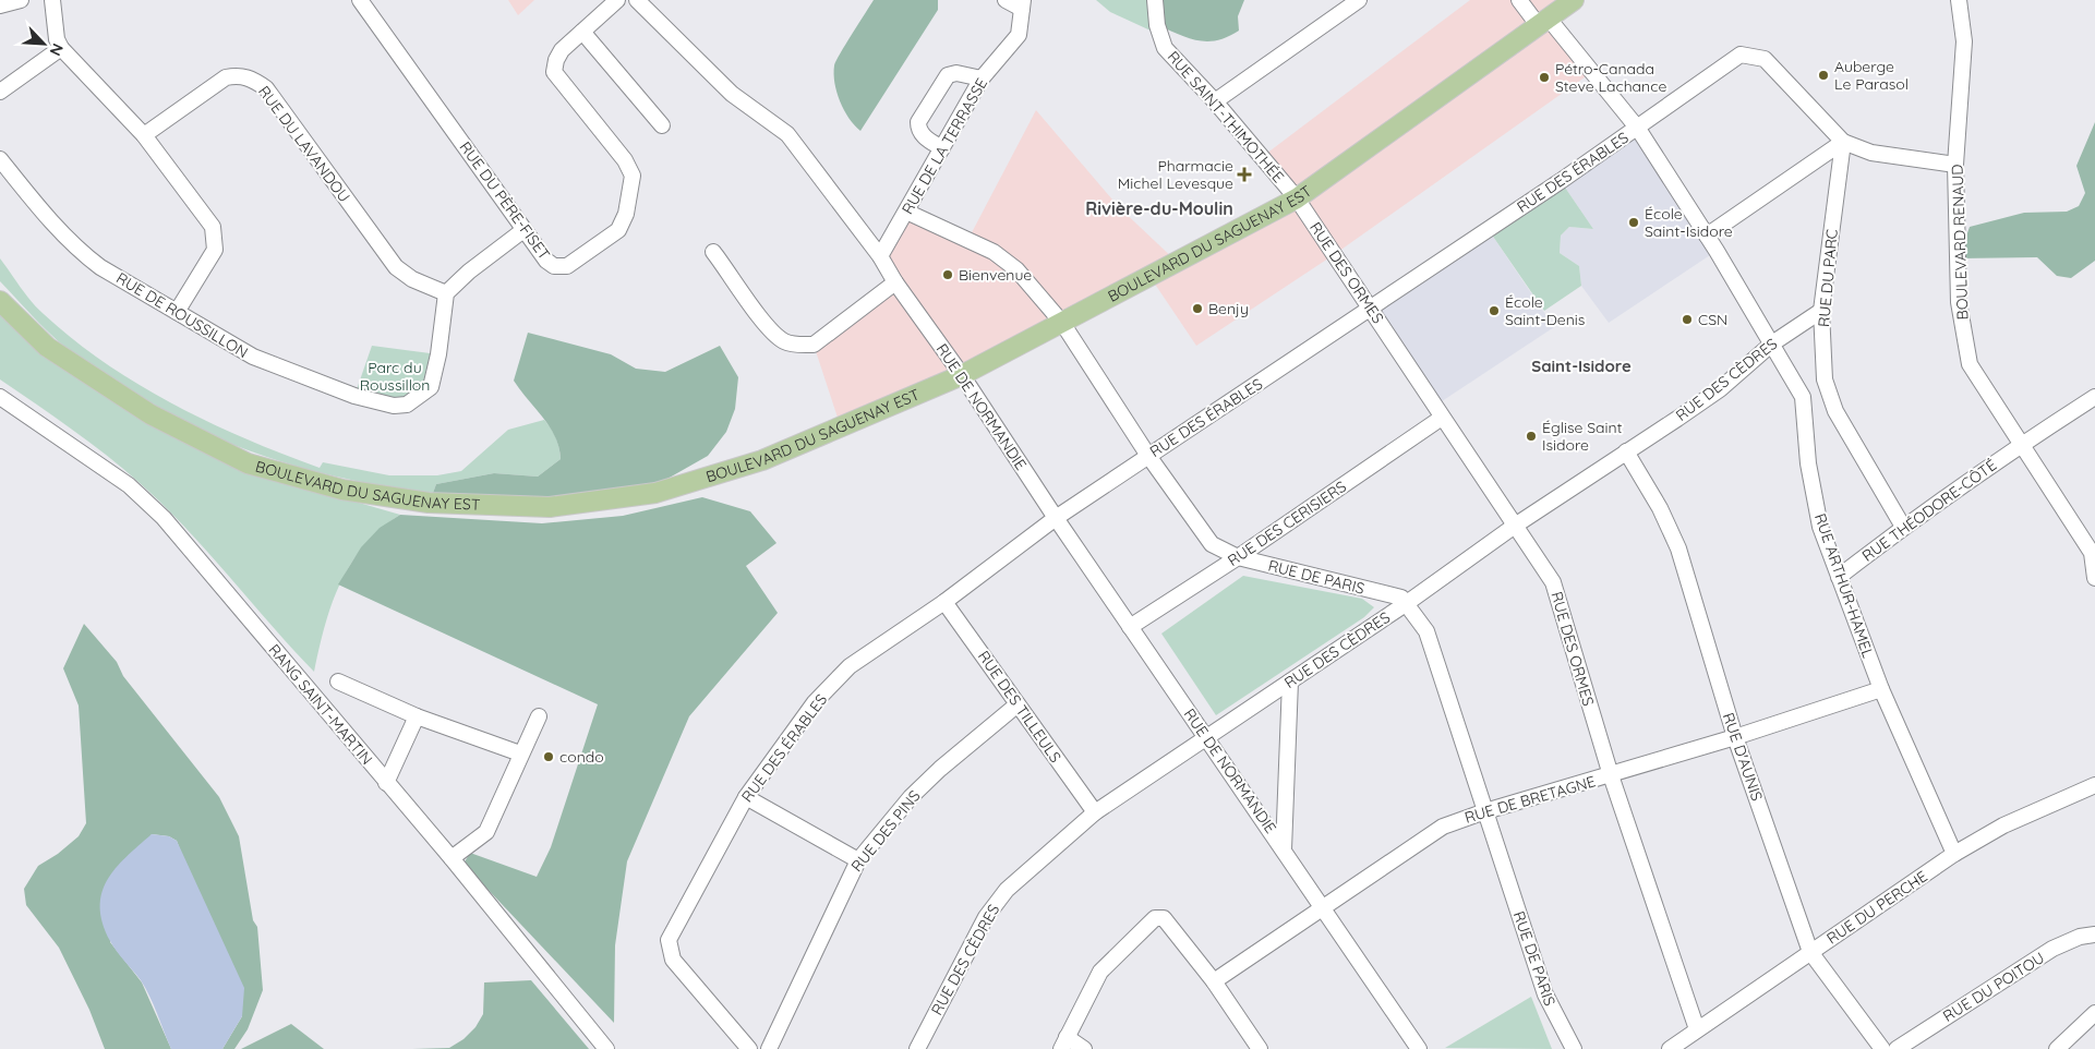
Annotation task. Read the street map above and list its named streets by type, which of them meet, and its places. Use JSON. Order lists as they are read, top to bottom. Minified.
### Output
{"streets":{"main road":["BOULEVARD DU SAGUENAY EST"],"street":["RUE SAINT-THIMOTHÉE","RUE DU LAVANDOU","RUE DE LA TERRASSE","RUE DES ÉRABLES","RUE DU PÈRE-FISET","BOULEVARD RENAUD","RUE DES ORMES","RUE DU PARC","RUE DE ROUSSILLON","RUE DES CÈDRES","RUE DE NORMANDIE","RUE THÉODORE-CÔTÉ","RUE DES CERISIERS","RUE DE PARIS","RUE ARTHUR-HAMEL","RANG SAINT-MARTIN","RUE DES TILLEULS","RUE D'AUNIS","RUE DE BRETAGNE","RUE DES PINS","RUE DU PERCHE","RUE DU POITOU"]},"crossings":[["RUE SAINT-THIMOTHÉE","BOULEVARD DU SAGUENAY EST"],["RUE SAINT-THIMOTHÉE","RUE DES ORMES"],["RUE DU LAVANDOU","RUE DE ROUSSILLON"],["RUE DE LA TERRASSE","RUE DE NORMANDIE"],["RUE DE LA TERRASSE","RUE DE PARIS"],["RUE DES ÉRABLES","RUE DES ORMES"],["RUE DES ÉRABLES","RUE DU PARC"],["RUE DES ÉRABLES","RUE DE NORMANDIE"],["RUE DES ÉRABLES","RUE DE PARIS"],["RUE DES ÉRABLES","RUE ARTHUR-HAMEL"],["RUE DES ÉRABLES","RUE DES TILLEULS"],["BOULEVARD DU SAGUENAY EST","RUE DES ORMES"],["BOULEVARD DU SAGUENAY EST","RUE DE NORMANDIE"],["BOULEVARD DU SAGUENAY EST","RUE DE PARIS"],["BOULEVARD DU SAGUENAY EST","RUE ARTHUR-HAMEL"],["BOULEVARD RENAUD","RUE THÉODORE-CÔTÉ"],["RUE DES ORMES","RUE DES CÈDRES"],["RUE DES ORMES","RUE DES CERISIERS"],["RUE DES ORMES","RUE DE BRETAGNE"],["RUE DES ORMES","RUE DU PERCHE"],["RUE DU PARC","RUE DES CÈDRES"],["RUE DU PARC","RUE THÉODORE-CÔTÉ"],["RUE DES CÈDRES","RUE DE NORMANDIE"],["RUE DES CÈDRES","RUE DE PARIS"],["RUE DES CÈDRES","RUE ARTHUR-HAMEL"],["RUE DES CÈDRES","RUE DES TILLEULS"],["RUE DES CÈDRES","RUE D'AUNIS"],["RUE DE NORMANDIE","RUE DES CERISIERS"],["RUE DE NORMANDIE","RUE DE BRETAGNE"],["RUE THÉODORE-CÔTÉ","RUE ARTHUR-HAMEL"],["RUE DES CERISIERS","RUE DE PARIS"],["RUE DE PARIS","RUE DE BRETAGNE"],["RUE ARTHUR-HAMEL","RUE DE BRETAGNE"],["RUE ARTHUR-HAMEL","RUE DU PERCHE"],["RUE DES TILLEULS","RUE DES PINS"],["RUE D'AUNIS","RUE DE BRETAGNE"],["RUE D'AUNIS","RUE DU PERCHE"]],"districts":["Rivière-du-Moulin","Saint-Isidore"],"parks":["Parc du Roussillon"],"places":{"other":["Auberge Le Parasol","Pétro-Canada Steve Lachance","École Saint-Isidore","Bienvenue","Benjy","École Saint-Denis","CSN","Église Saint Isidore","condo"],"health":["Pharmacie Michel Levesque"]},"north":"bottom right"}
